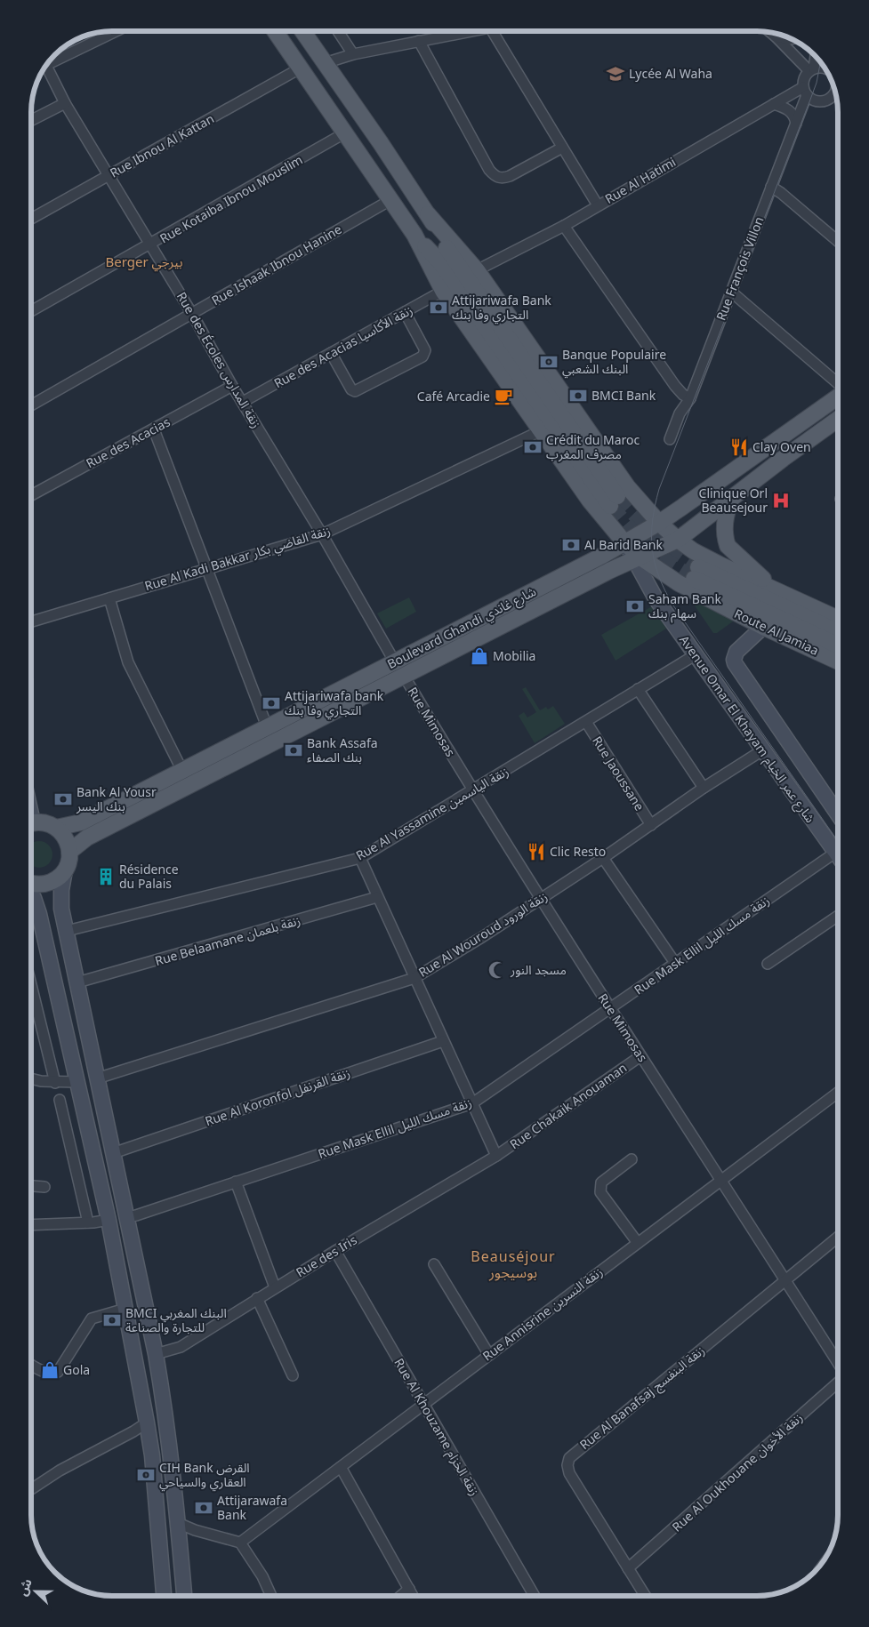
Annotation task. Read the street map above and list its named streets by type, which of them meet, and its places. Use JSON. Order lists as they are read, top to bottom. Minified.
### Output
{"streets":{"main road":["Boulevard Ghandi شارع غاندي","Route Al Jamiaa","Avenue Omar El Khayam شارع عمر الخيام"],"street":["Rue Ibnou Al Kattan","Rue Al Hatimi","Rue Kotaiba Ibnou Mouslim","Rue Ishaak Ibnou Hanine","Rue François Villon","Rue des Acacias زنقة الأكاسيا","Rue des Écoles زنقة المدارس","Rue des Acacias","Rue Al Kadi Bakkar زنقة القاضي بكار","Rue Mimosas","Rue Jaoussane","Rue Al Yassamine زنقة الياسمين","Rue Al Wouroud زنقة الورود","Rue Belaamane زنقة بلعمان","Rue Mask Ellil زنقة مسك الليل","Rue Al Koronfol زنقة القرنفل","Rue Chakaik Anouaman","Rue des Iris","Rue Annisrine زنقة النسرين","Rue Al Banafsaj زنقة البنفسج","Rue Al Khouzame زنقة الخزام","Rue Al Oukhouane زنقة الأخوان"]},"crossings":[["Rue Ibnou Al Kattan","Rue des Écoles زنقة المدارس"],["Rue Al Hatimi","Rue François Villon"],["Rue Kotaiba Ibnou Mouslim","Rue des Écoles زنقة المدارس"],["Rue Ishaak Ibnou Hanine","Rue des Écoles زنقة المدارس"],["Rue des Acacias زنقة الأكاسيا","Rue des Écoles زنقة المدارس"],["Rue des Acacias زنقة الأكاسيا","Route Al Jamiaa"],["Rue des Écoles زنقة المدارس","Rue des Acacias"],["Rue des Écoles زنقة المدارس","Rue Al Kadi Bakkar زنقة القاضي بكار"],["Rue des Écoles زنقة المدارس","Boulevard Ghandi شارع غاندي"],["Rue Al Kadi Bakkar زنقة القاضي بكار","Route Al Jamiaa"],["Boulevard Ghandi شارع غاندي","Route Al Jamiaa"],["Boulevard Ghandi شارع غاندي","Rue Mimosas"],["Boulevard Ghandi شارع غاندي","Avenue Omar El Khayam شارع عمر الخيام"],["Route Al Jamiaa","Avenue Omar El Khayam شارع عمر الخيام"],["Rue Mimosas","Rue Al Yassamine زنقة الياسمين"],["Rue Mimosas","Rue Al Wouroud زنقة الورود"],["Rue Mimosas","Rue Mask Ellil زنقة مسك الليل"],["Rue Mimosas","Rue Chakaik Anouaman"],["Rue Mimosas","Rue Annisrine زنقة النسرين"],["Rue Mimosas","Rue Al Banafsaj زنقة البنفسج"],["Avenue Omar El Khayam شارع عمر الخيام","Rue Al Yassamine زنقة الياسمين"],["Avenue Omar El Khayam شارع عمر الخيام","Rue Al Wouroud زنقة الورود"],["Avenue Omar El Khayam شارع عمر الخيام","Rue Mask Ellil زنقة مسك الليل"],["Rue Jaoussane","Rue Al Yassamine زنقة الياسمين"],["Rue Jaoussane","Rue Al Wouroud زنقة الورود"],["Rue Chakaik Anouaman","Rue des Iris"],["Rue des Iris","Rue Al Khouzame زنقة الخزام"],["Rue Annisrine زنقة النسرين","Rue Al Khouzame زنقة الخزام"],["Rue Al Banafsaj زنقة البنفسج","Rue Al Oukhouane زنقة الأخوان"]],"districts":["Berger بيرجي","Beauséjour بوسيجور"],"places":{"school or university":["Lycée Al Waha"],"bank":["Attijariwafa Bank التجاري وفا بنك","Banque Populaire البنك الشعبي","BMCI Bank","Crédit du Maroc مصرف المغرب","Al Barid Bank","Saham Bank سهام بنك","Attijariwafa bank التجاري وفا بنك","Bank Assafa بنك الصفاء","Bank Al Yousr بنك اليسر","BMCI البنك المغربي للتجارة والصناعة","CIH Bank القرض العقاري والسياحي","Attijarawafa Bank"],"cafe":["Café Arcadie"],"restaurant":["Clay Oven","Clic Resto"],"hospital":["Clinique Orl Beausejour"],"shop":["Mobilia","Gola"],"building":["Résidence du Palais"],"mosque":["مسجد النور"]},"north":"left"}
